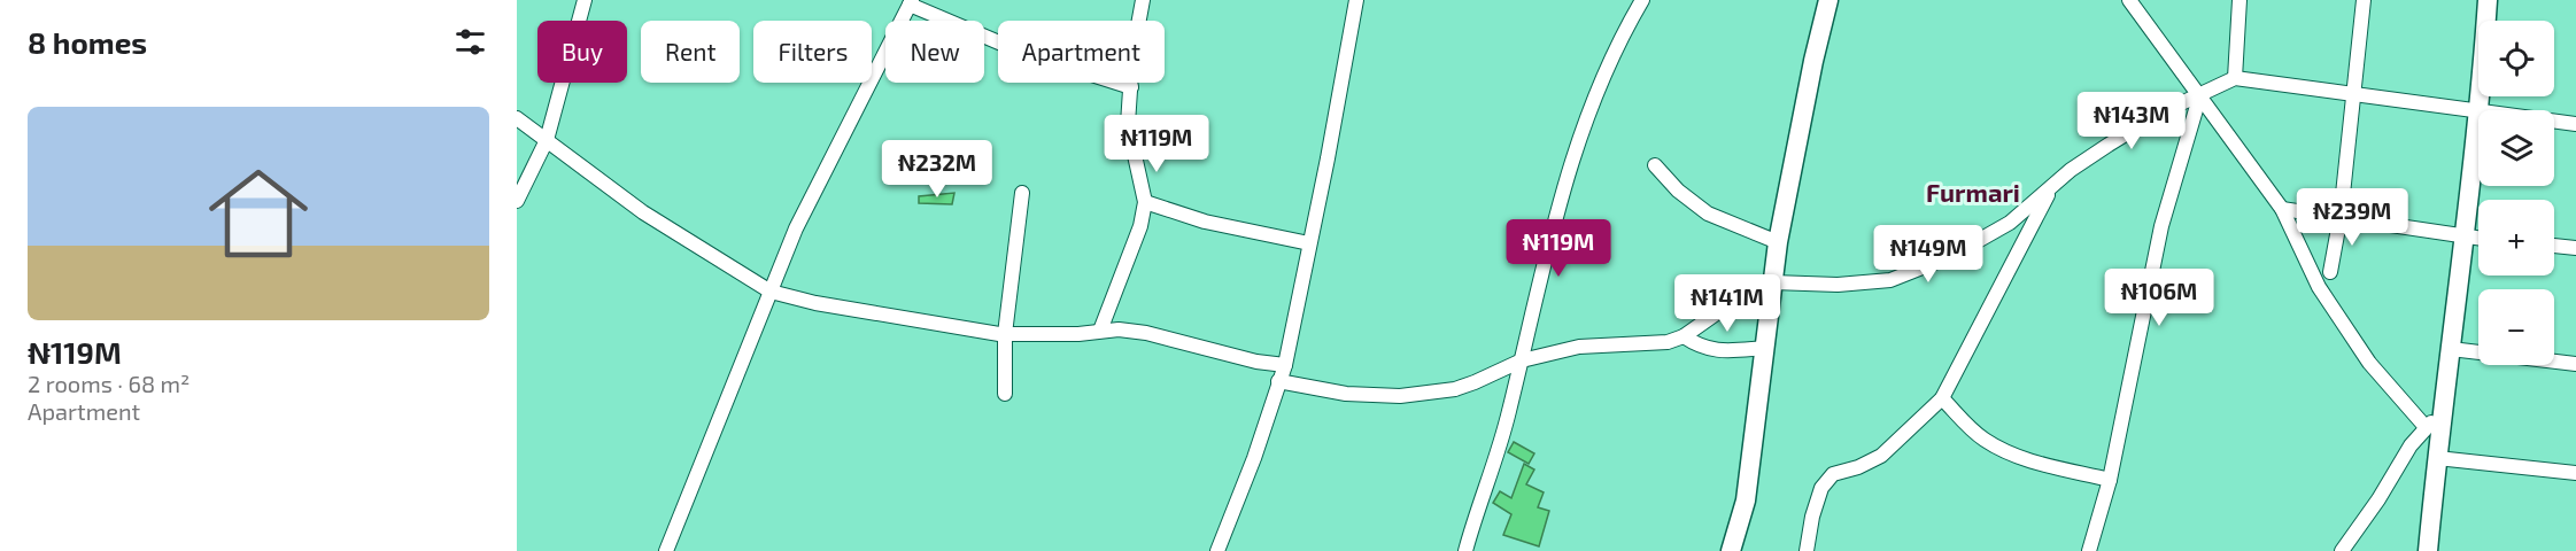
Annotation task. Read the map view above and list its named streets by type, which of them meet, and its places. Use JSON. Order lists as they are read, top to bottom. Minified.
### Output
{"districts":["Furmari"],"page":{"heading":"8 homes","map_buttons":["+","−"],"chip":["Buy","Rent","Filters","New","Apartment"],"list":[{"name":"₦119M","note":"2 rooms · 68 m² · Apartment"}],"price":["₦143M","₦119M","₦232M","₦239M","₦119M","₦149M","₦106M","₦141M"]}}
